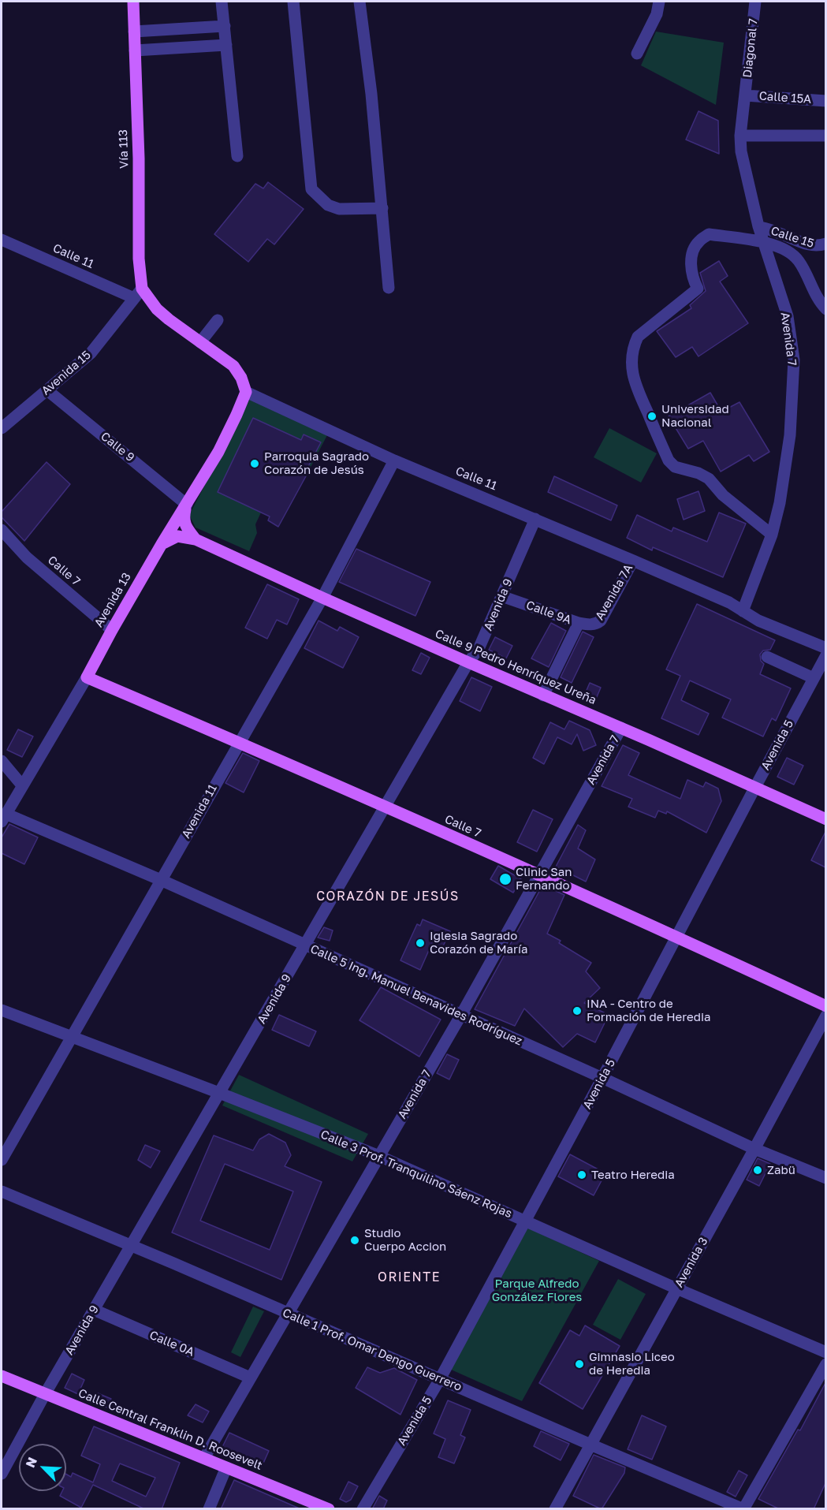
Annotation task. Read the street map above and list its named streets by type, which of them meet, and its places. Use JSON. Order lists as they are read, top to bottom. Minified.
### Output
{"streets":{"main road":["Vía 113","Calle 11","Calle 7","Avenida 13","Calle 9 Pedro Henríquez Ureña","Calle Central Franklin D. Roosevelt"],"street":["Diagonal 7","Calle 15A","Calle 15","Avenida 7","Avenida 15","Calle 9","Avenida 7A","Avenida 9","Calle 9A","Avenida 5","Avenida 11","Calle 5 Ing. Manuel Benavides Rodríguez","Calle 3 Prof. Tranquilino Sáenz Rojas","Avenida 3","Calle 0A","Calle 1 Prof. Omar Dengo Guerrero"]},"crossings":[["Diagonal 7","Calle 15A"],["Diagonal 7","Avenida 7"],["Calle 15A","Avenida 7"],["Vía 113","Calle 11"],["Vía 113","Avenida 15"],["Calle 15","Avenida 7"],["Calle 11","Avenida 7"],["Calle 11","Avenida 15"],["Calle 11","Avenida 7A"],["Calle 11","Avenida 13"],["Calle 11","Avenida 9"],["Calle 11","Avenida 11"],["Avenida 7","Calle 7"],["Avenida 7","Calle 9 Pedro Henríquez Ureña"],["Avenida 7","Calle 5 Ing. Manuel Benavides Rodríguez"],["Avenida 7","Calle 3 Prof. Tranquilino Sáenz Rojas"],["Avenida 7","Calle 0A"],["Avenida 7","Calle 1 Prof. Omar Dengo Guerrero"],["Avenida 7","Calle Central Franklin D. Roosevelt"],["Avenida 15","Calle 9"],["Calle 9","Avenida 13"],["Calle 7","Avenida 13"],["Calle 7","Avenida 9"],["Calle 7","Avenida 5"],["Calle 7","Avenida 11"],["Avenida 7A","Calle 9A"],["Avenida 13","Calle 9 Pedro Henríquez Ureña"],["Avenida 13","Calle 5 Ing. Manuel Benavides Rodríguez"],["Avenida 9","Calle 9A"],["Avenida 9","Calle 9 Pedro Henríquez Ureña"],["Avenida 9","Calle 5 Ing. Manuel Benavides Rodríguez"],["Avenida 9","Calle 3 Prof. Tranquilino Sáenz Rojas"],["Avenida 9","Calle 0A"],["Avenida 9","Calle 1 Prof. Omar Dengo Guerrero"],["Avenida 9","Calle Central Franklin D. Roosevelt"],["Calle 9 Pedro Henríquez Ureña","Avenida 5"],["Calle 9 Pedro Henríquez Ureña","Avenida 11"],["Avenida 5","Calle 5 Ing. Manuel Benavides Rodríguez"],["Avenida 5","Calle 3 Prof. Tranquilino Sáenz Rojas"],["Avenida 5","Calle 1 Prof. Omar Dengo Guerrero"],["Avenida 11","Calle 5 Ing. Manuel Benavides Rodríguez"],["Avenida 11","Calle 3 Prof. Tranquilino Sáenz Rojas"],["Calle 5 Ing. Manuel Benavides Rodríguez","Avenida 3"],["Calle 3 Prof. Tranquilino Sáenz Rojas","Avenida 3"],["Avenida 3","Calle 1 Prof. Omar Dengo Guerrero"]],"districts":["CORAZÓN DE JESÚS","ORIENTE"],"parks":["Parque Alfredo González Flores"],"places":["Universidad Nacional","Parroquia Sagrado Corazón de Jesús","Clinic San Fernando","Iglesia Sagrado Corazón de María","INA - Centro de Formación de Heredia","Zabü","Teatro Heredia","Studio Cuerpo Accion","Gimnasio Liceo de Heredia"],"north":"top left"}
